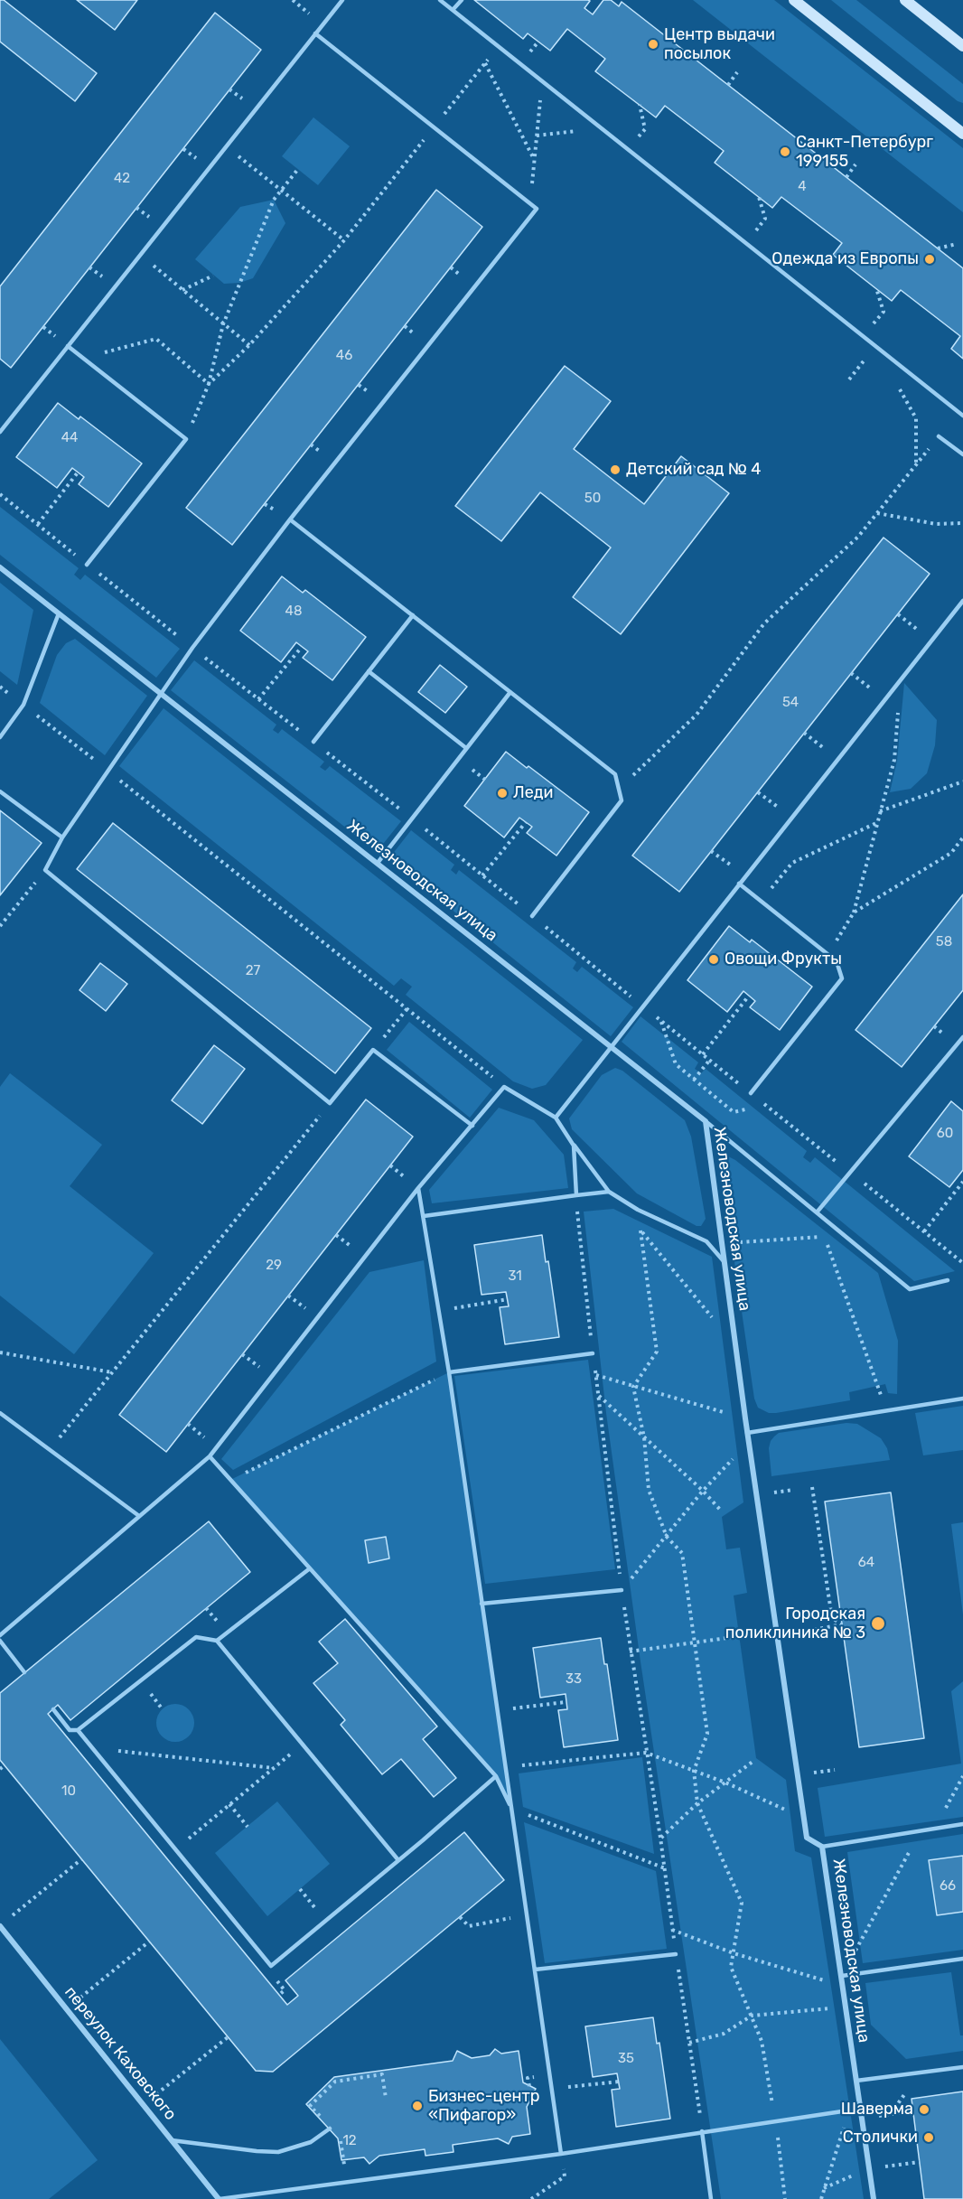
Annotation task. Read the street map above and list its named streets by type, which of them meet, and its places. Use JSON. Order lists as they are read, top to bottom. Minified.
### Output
{"streets":{"street":["Железноводская улица","переулок Каховского"]},"places":["Центр выдачи посылок","Санкт-Петербург 199155","Одежда из Европы","Детский сад № 4","Леди","Овощи Фрукты","Городская поликлиника № 3","Бизнес-центр «Пифагор»","Шаверма","Столички"],"house_numbers":["42","4","46","44","50","48","54","58","27","60","29","31","64","33","10","66","35","12"]}
